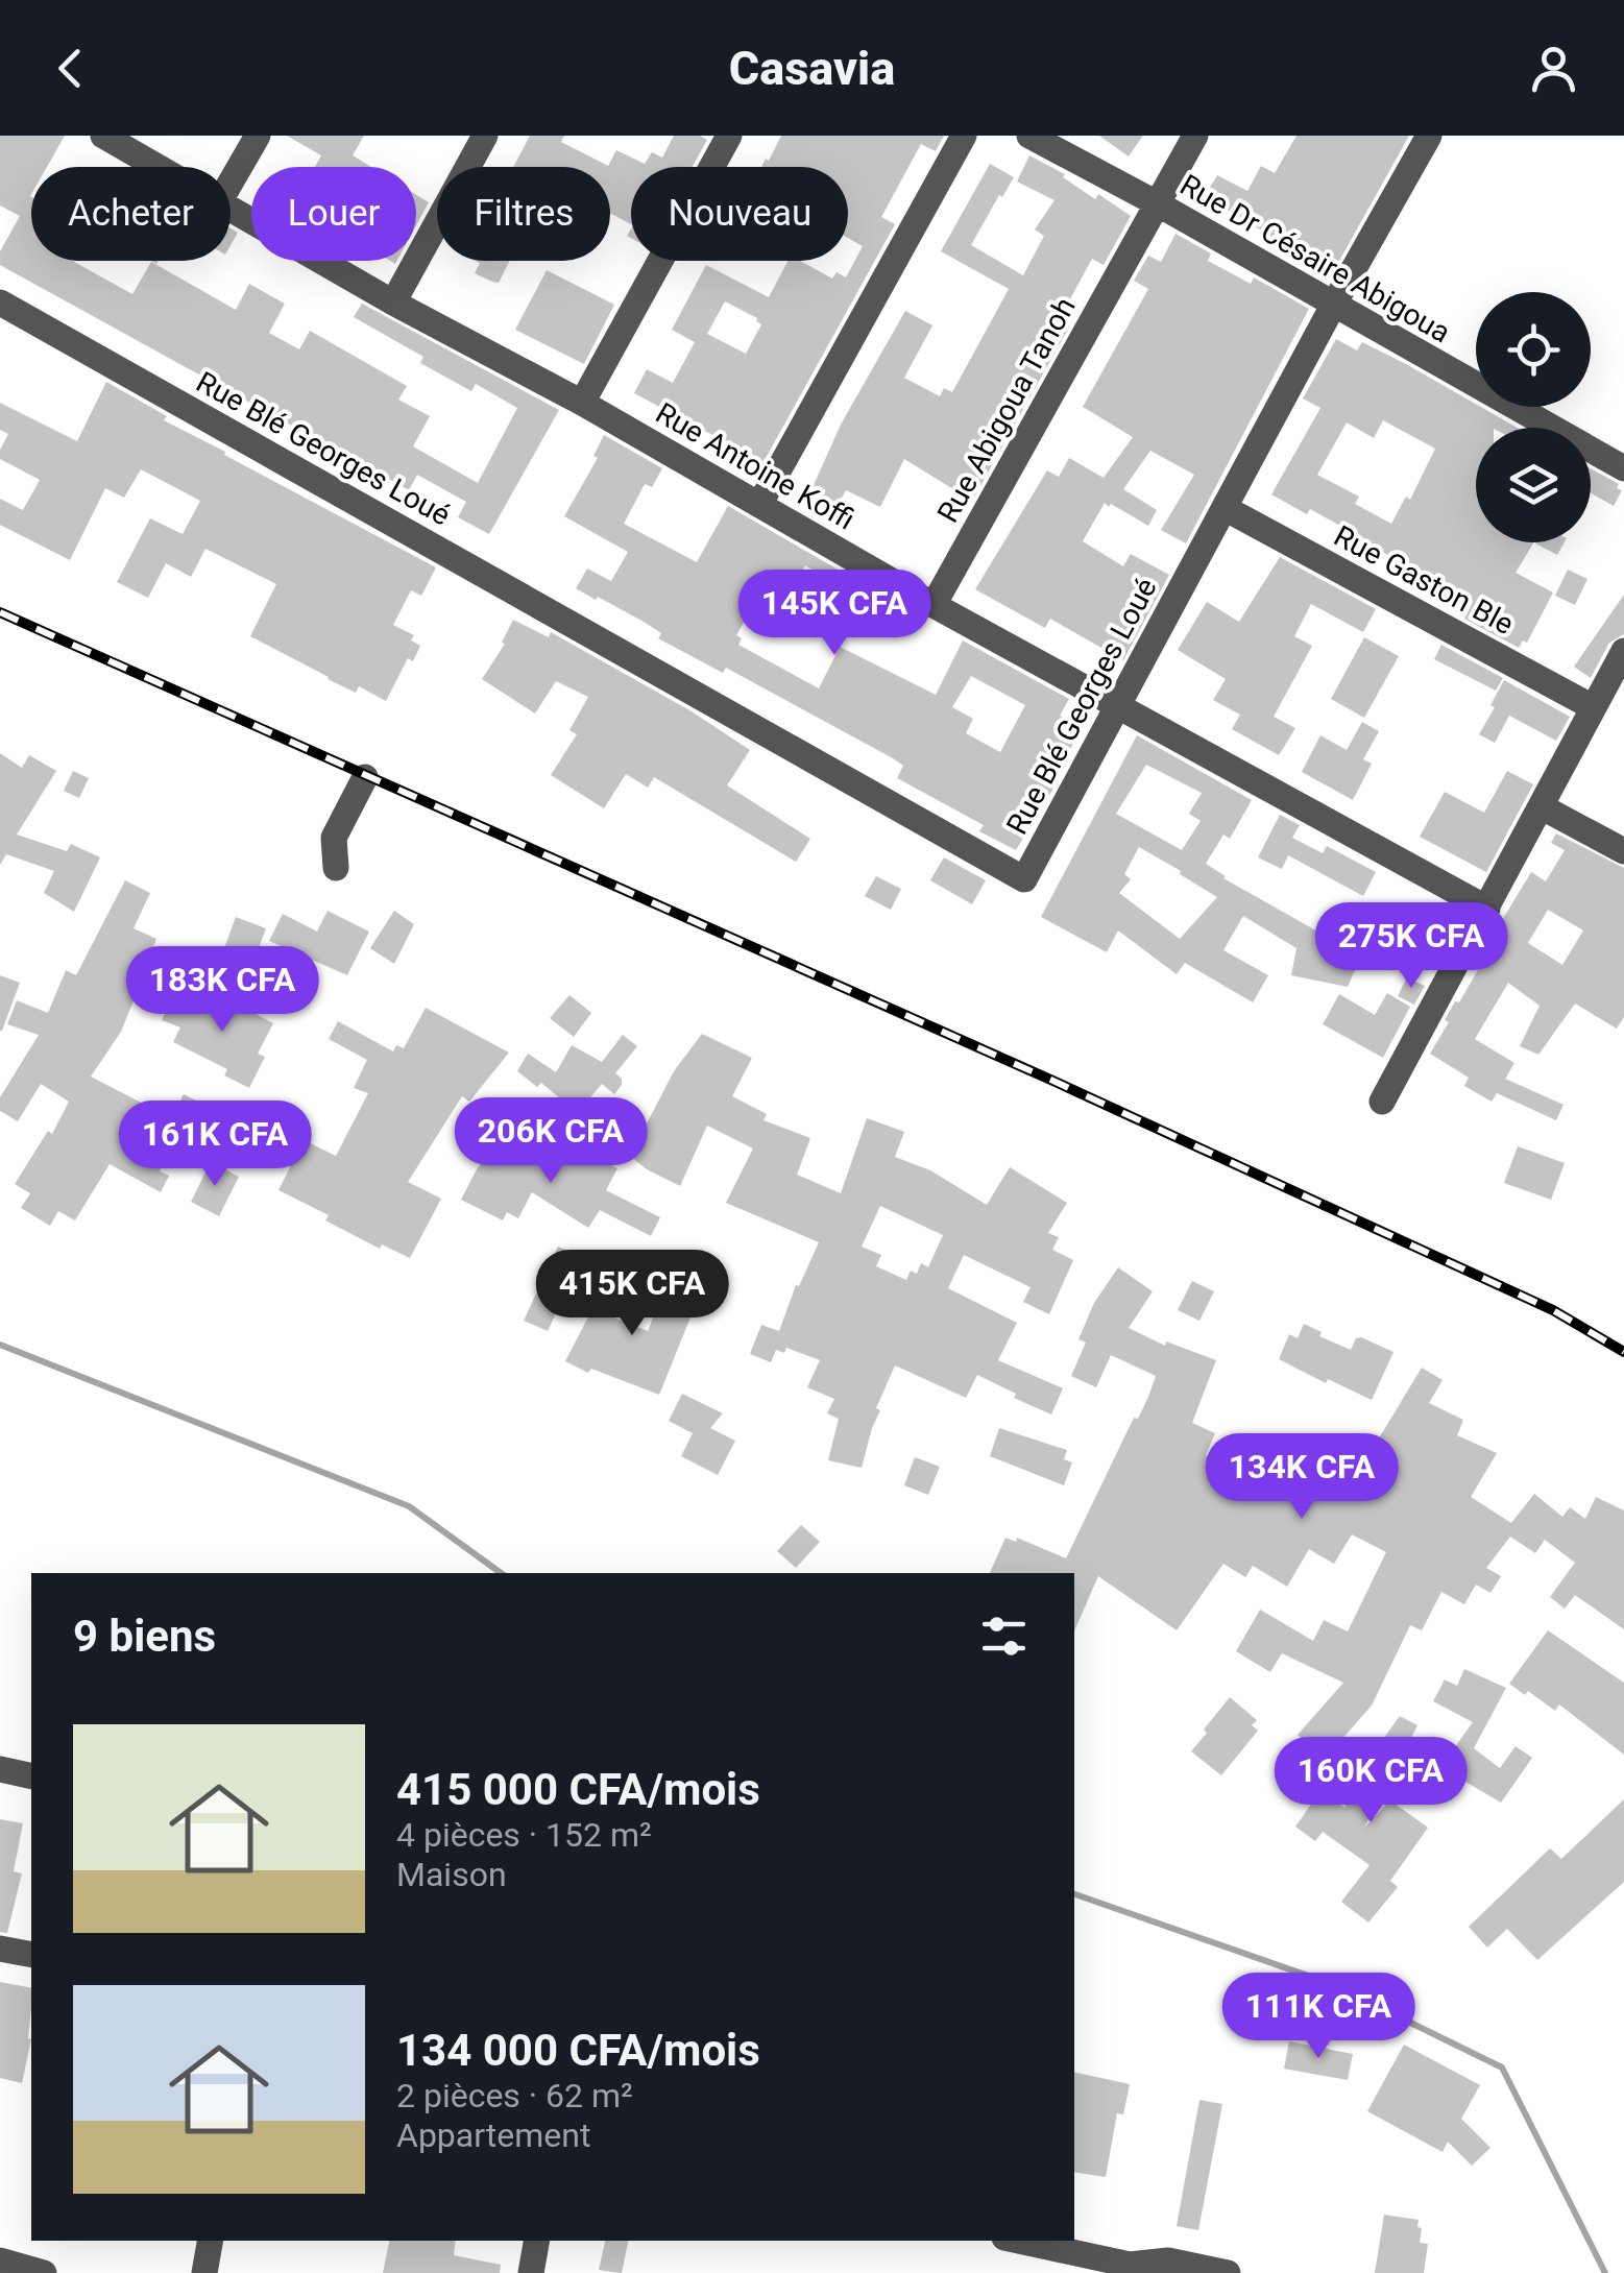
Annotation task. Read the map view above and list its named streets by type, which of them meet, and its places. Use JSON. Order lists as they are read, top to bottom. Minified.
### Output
{"streets":{"street":["Rue Dr Césaire Abigoua","Rue Abigoua Tanoh","Rue Blé Georges Loué","Rue Antoine Koffi","Rue Gaston Ble"]},"crossings":[["Rue Dr Césaire Abigoua","Rue Abigoua Tanoh"],["Rue Dr Césaire Abigoua","Rue Blé Georges Loué"],["Rue Abigoua Tanoh","Rue Antoine Koffi"],["Rue Blé Georges Loué","Rue Antoine Koffi"],["Rue Blé Georges Loué","Rue Gaston Ble"]],"page":{"header":"Casavia","chip":["Acheter","Louer","Filtres","Nouveau"],"price":["145K CFA","275K CFA","183K CFA","206K CFA","161K CFA","415K CFA","134K CFA","160K CFA","111K CFA"],"heading":"9 biens","list":[{"name":"415 000 CFA/mois","note":"4 pièces · 152 m² · Maison"},{"name":"134 000 CFA/mois","note":"2 pièces · 62 m² · Appartement"}]}}
